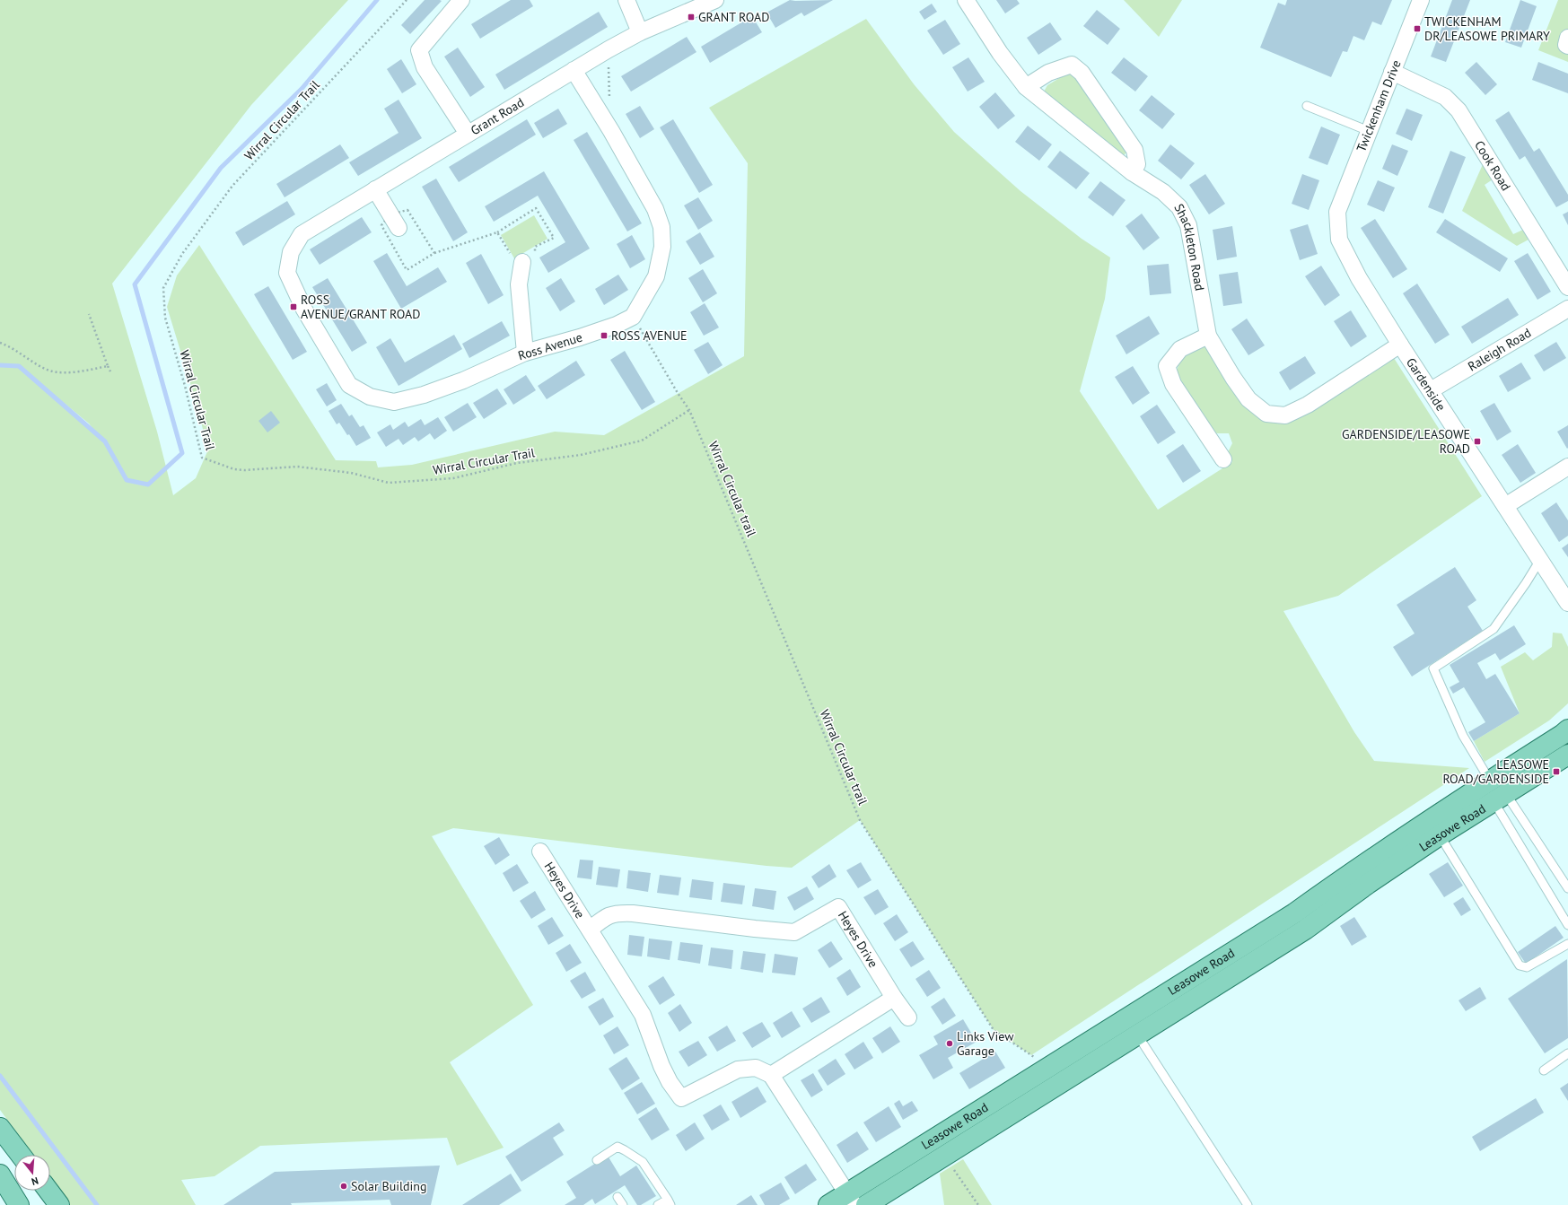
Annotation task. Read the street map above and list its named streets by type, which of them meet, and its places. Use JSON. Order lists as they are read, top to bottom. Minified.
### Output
{"streets":{"main road":["Leasowe Road"],"street":["Twickenham Drive","Grant Road","Cook Road","Shackleton Road","Ross Avenue","Raleigh Road","Gardenside","Heyes Drive"],"path":["Wirral Circular Trail","Wirral Circular trail"]},"crossings":[["Twickenham Drive","Cook Road"],["Twickenham Drive","Gardenside"],["Grant Road","Ross Avenue"],["Wirral Circular Trail","Wirral Circular trail"],["Shackleton Road","Gardenside"],["Ross Avenue","Wirral Circular trail"],["Raleigh Road","Gardenside"],["Wirral Circular trail","Leasowe Road"]],"places":{"transit":["GRANT ROAD","TWICKENHAM DR/LEASOWE PRIMARY","ROSS AVENUE/GRANT ROAD","ROSS AVENUE","GARDENSIDE/LEASOWE ROAD","LEASOWE ROAD/GARDENSIDE"],"other":["Links View Garage","Solar Building"]},"north":"bottom"}
